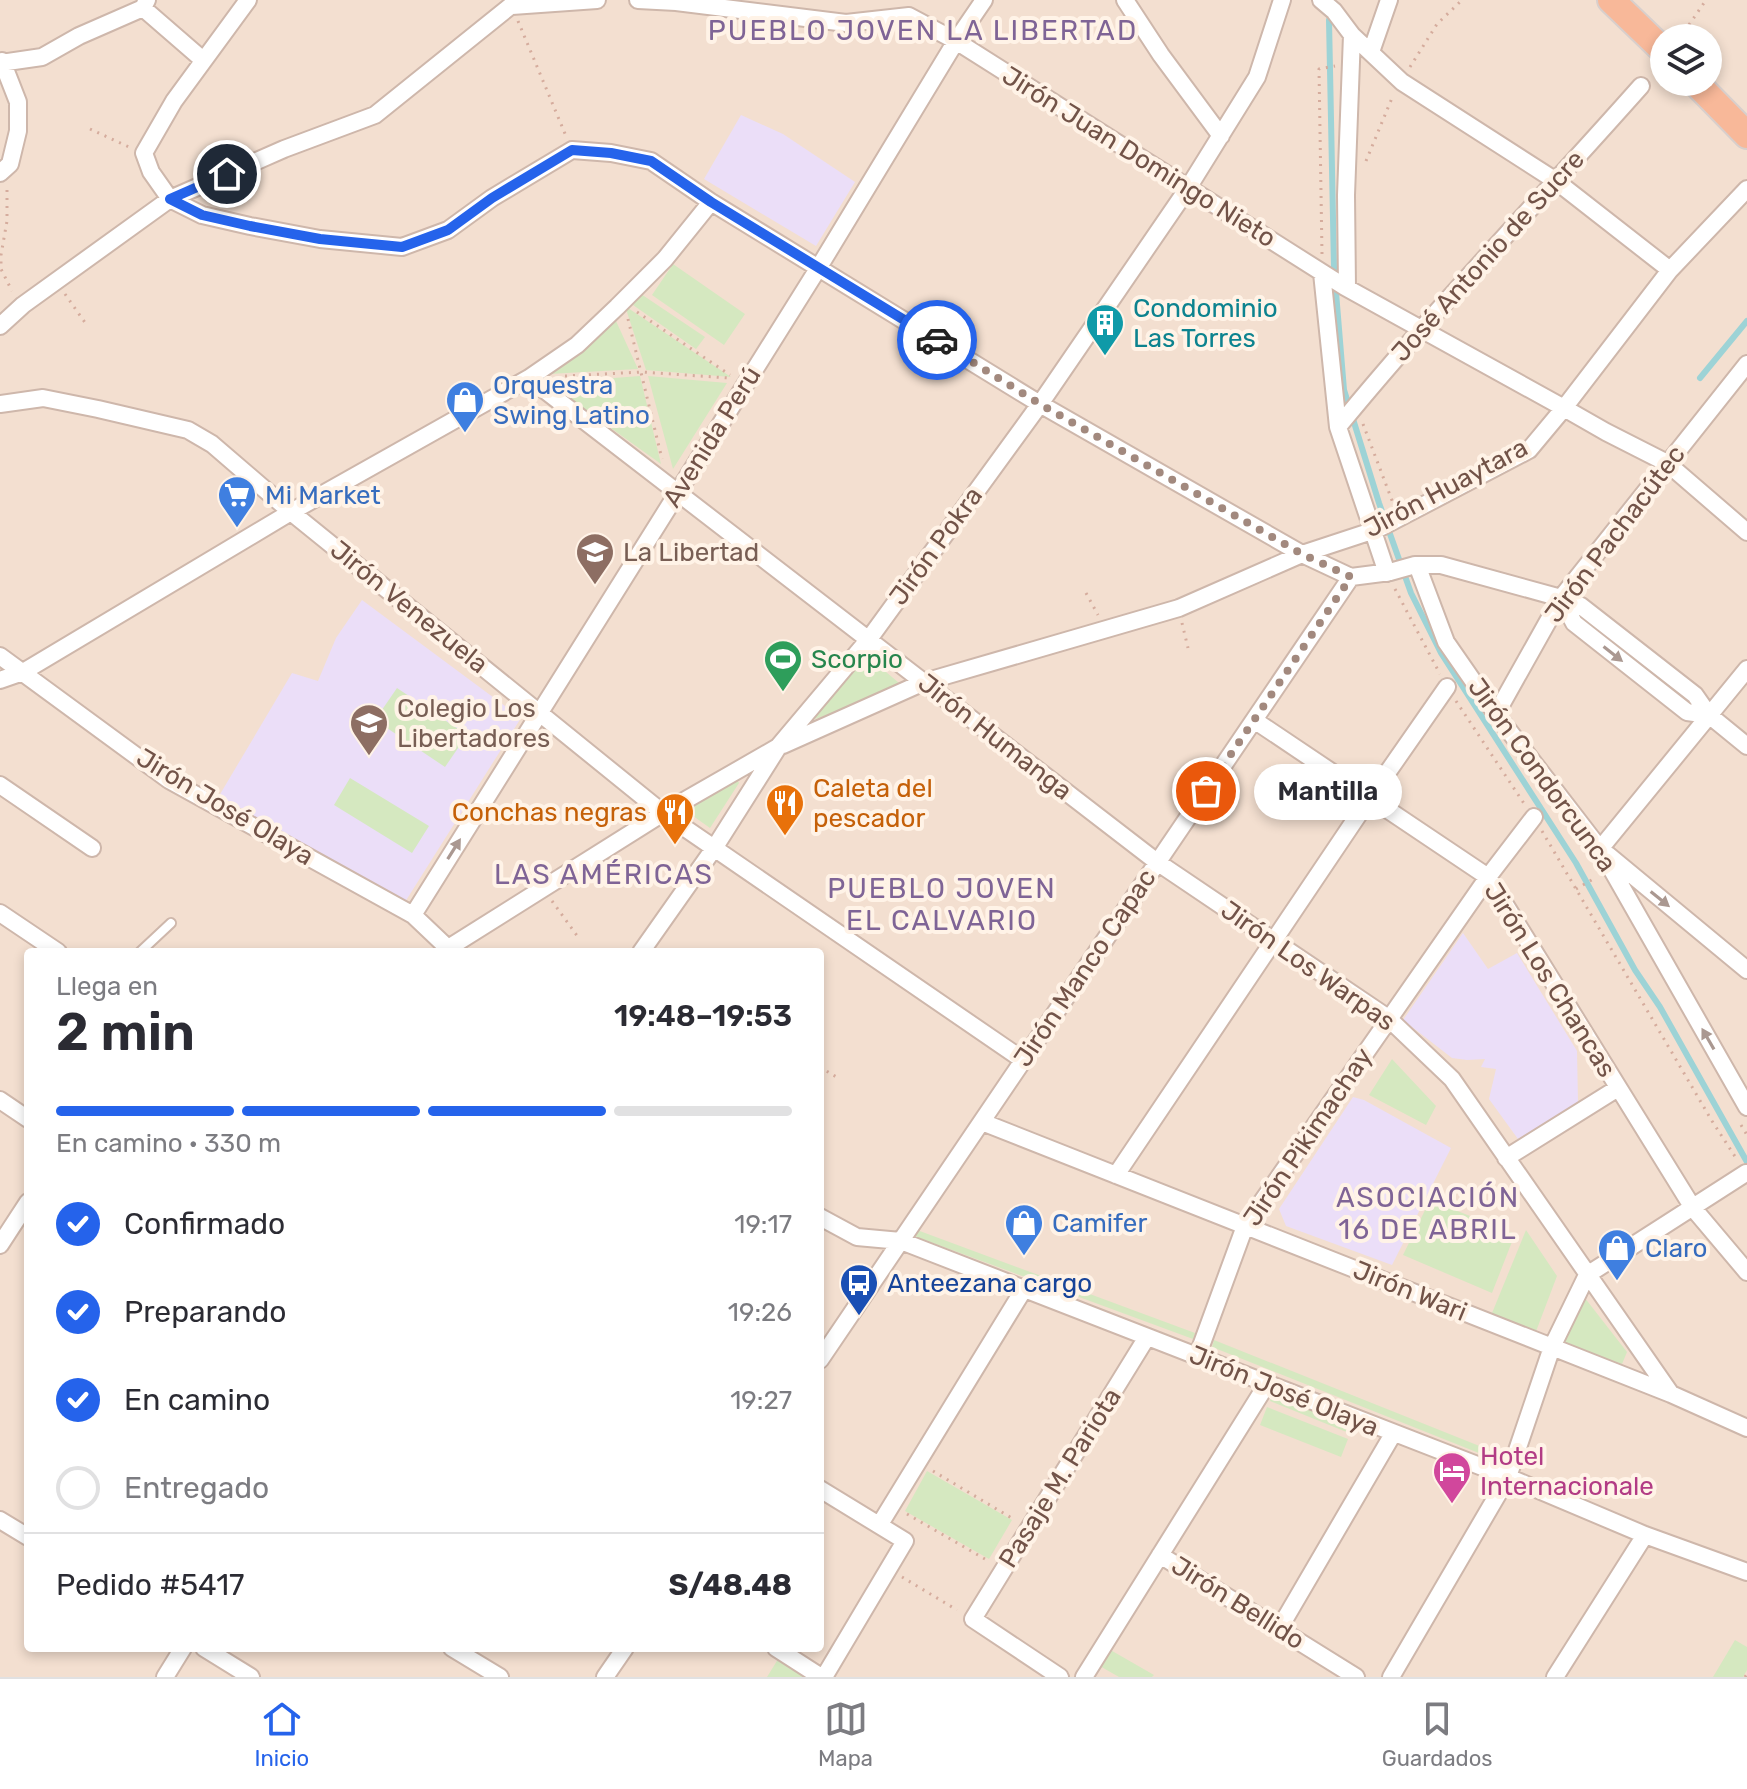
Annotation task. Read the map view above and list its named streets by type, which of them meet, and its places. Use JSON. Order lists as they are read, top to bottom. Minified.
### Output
{"streets":{"street":["Jirón Juan Domingo Nieto","José Antonio de Sucre","Avenida Perú","Jirón Huaytara","Jirón Pachacútec","Jirón Pokra","Jirón Venezuela","Jirón Humanga","Jirón Condorcunca","Jirón José Olaya","Jirón Los Warpas","Jirón Manco Capac","Jirón Los Chancas","Jirón Pikimachay","Jirón Wari","Pasaje M. Pariota","Jirón Bellido"]},"crossings":[["Jirón Juan Domingo Nieto","José Antonio de Sucre"],["Jirón Juan Domingo Nieto","Avenida Perú"],["Jirón Juan Domingo Nieto","Jirón Huaytara"],["Jirón Juan Domingo Nieto","Jirón Pachacútec"],["Jirón Juan Domingo Nieto","Jirón Pokra"],["Avenida Perú","Jirón Venezuela"],["Avenida Perú","Jirón Humanga"],["Avenida Perú","Jirón José Olaya"],["Jirón Huaytara","Jirón Pokra"],["Jirón Huaytara","Jirón Humanga"],["Jirón Pachacútec","Jirón Condorcunca"],["Jirón Pokra","Jirón Venezuela"],["Jirón Pokra","Jirón Humanga"],["Jirón Venezuela","Jirón Manco Capac"],["Jirón Humanga","Jirón Los Warpas"],["Jirón Humanga","Jirón Manco Capac"],["Jirón José Olaya","Jirón Manco Capac"],["Jirón José Olaya","Jirón Pikimachay"],["Jirón José Olaya","Pasaje M. Pariota"],["Jirón Los Warpas","Jirón Manco Capac"],["Jirón Los Warpas","Jirón Pikimachay"],["Jirón Los Warpas","Jirón Wari"],["Jirón Manco Capac","Jirón Los Chancas"],["Jirón Manco Capac","Jirón Wari"],["Jirón Los Chancas","Jirón Pikimachay"],["Jirón Pikimachay","Jirón Wari"]],"districts":["PUEBLO JOVEN LA LIBERTAD","LAS AMÉRICAS","PUEBLO JOVEN EL CALVARIO","ASOCIACIÓN 16 DE ABRIL"],"places":{"building":["Condominio Las Torres"],"shop":["Orquestra Swing Latino","Camifer","Claro"],"supermarket":["Mi Market"],"school or university":["La Libertad","Colegio Los Libertadores"],"sports":["Scorpio"],"other":["Mantilla"],"restaurant":["Caleta del pescador","Conchas negras"],"bus stop":["Anteezana cargo"],"hotel":["Hotel Internacionale"]},"page":{"bubble":"Mantilla","heading":["2 min","Llega en","19:48–19:53"],"panel":["Pedido #5417","S/48.48"],"bar":"En camino · 330 m","list":[["Confirmado","19:17"],["Preparando","19:26"],["En camino","19:27"],"Entregado"],"tabs":["Inicio","Mapa","Guardados"]}}
